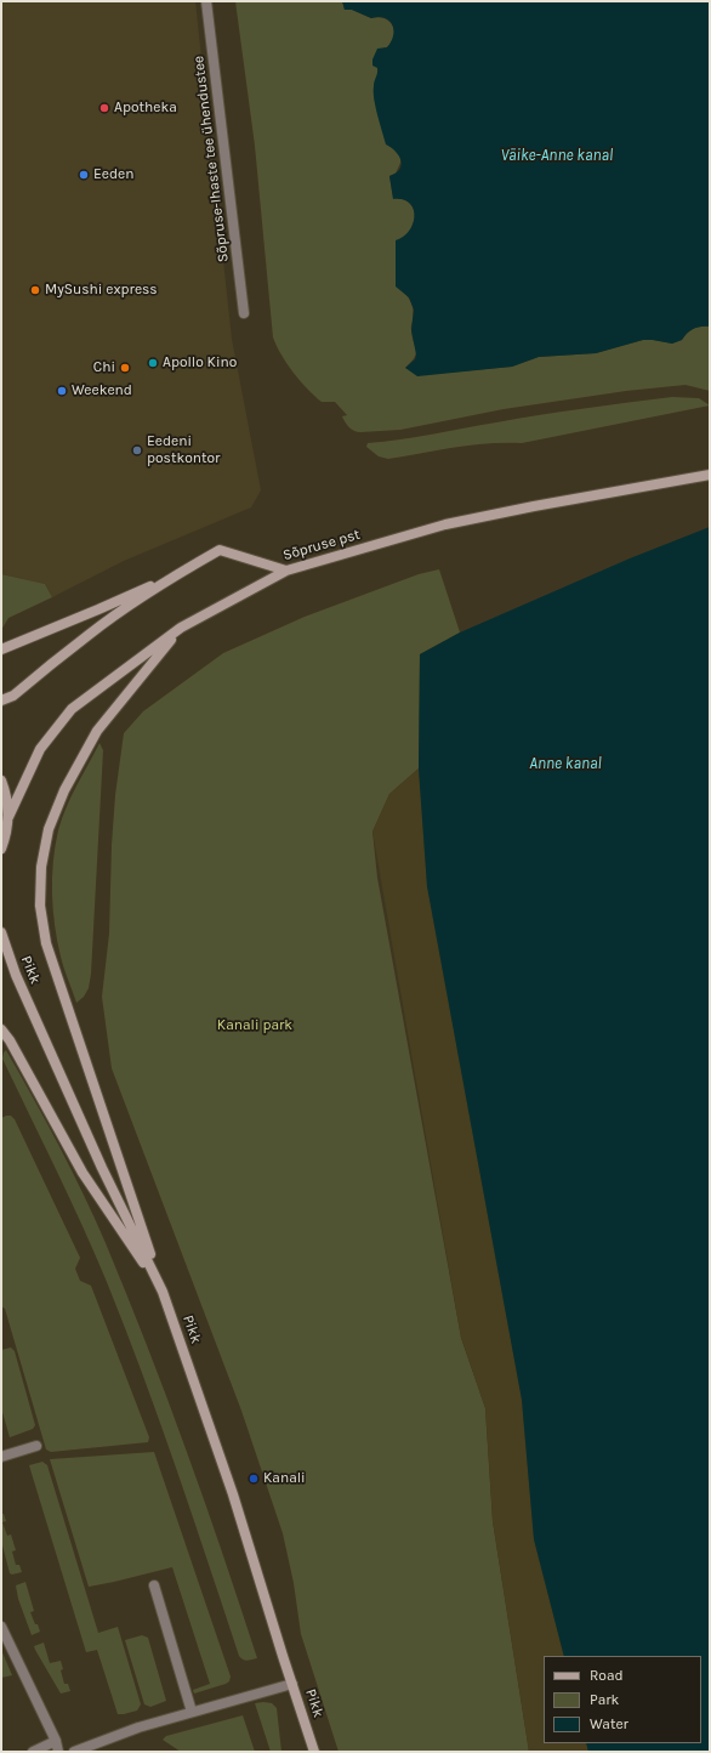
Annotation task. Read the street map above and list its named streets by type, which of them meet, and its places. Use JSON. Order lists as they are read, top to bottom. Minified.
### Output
{"streets":{"street":["Sõpruse-Ihaste tee ühendustee","Sõpruse pst","Pikk"]},"water":["Väike-Anne kanal","Anne kanal"],"parks":["Kanali park"],"places":["Apotheka","Eeden","MySushi express","Apollo Kino","Chi","Weekend","Eedeni postkontor","Kanali"],"legend":["Road","Park","Water"]}
